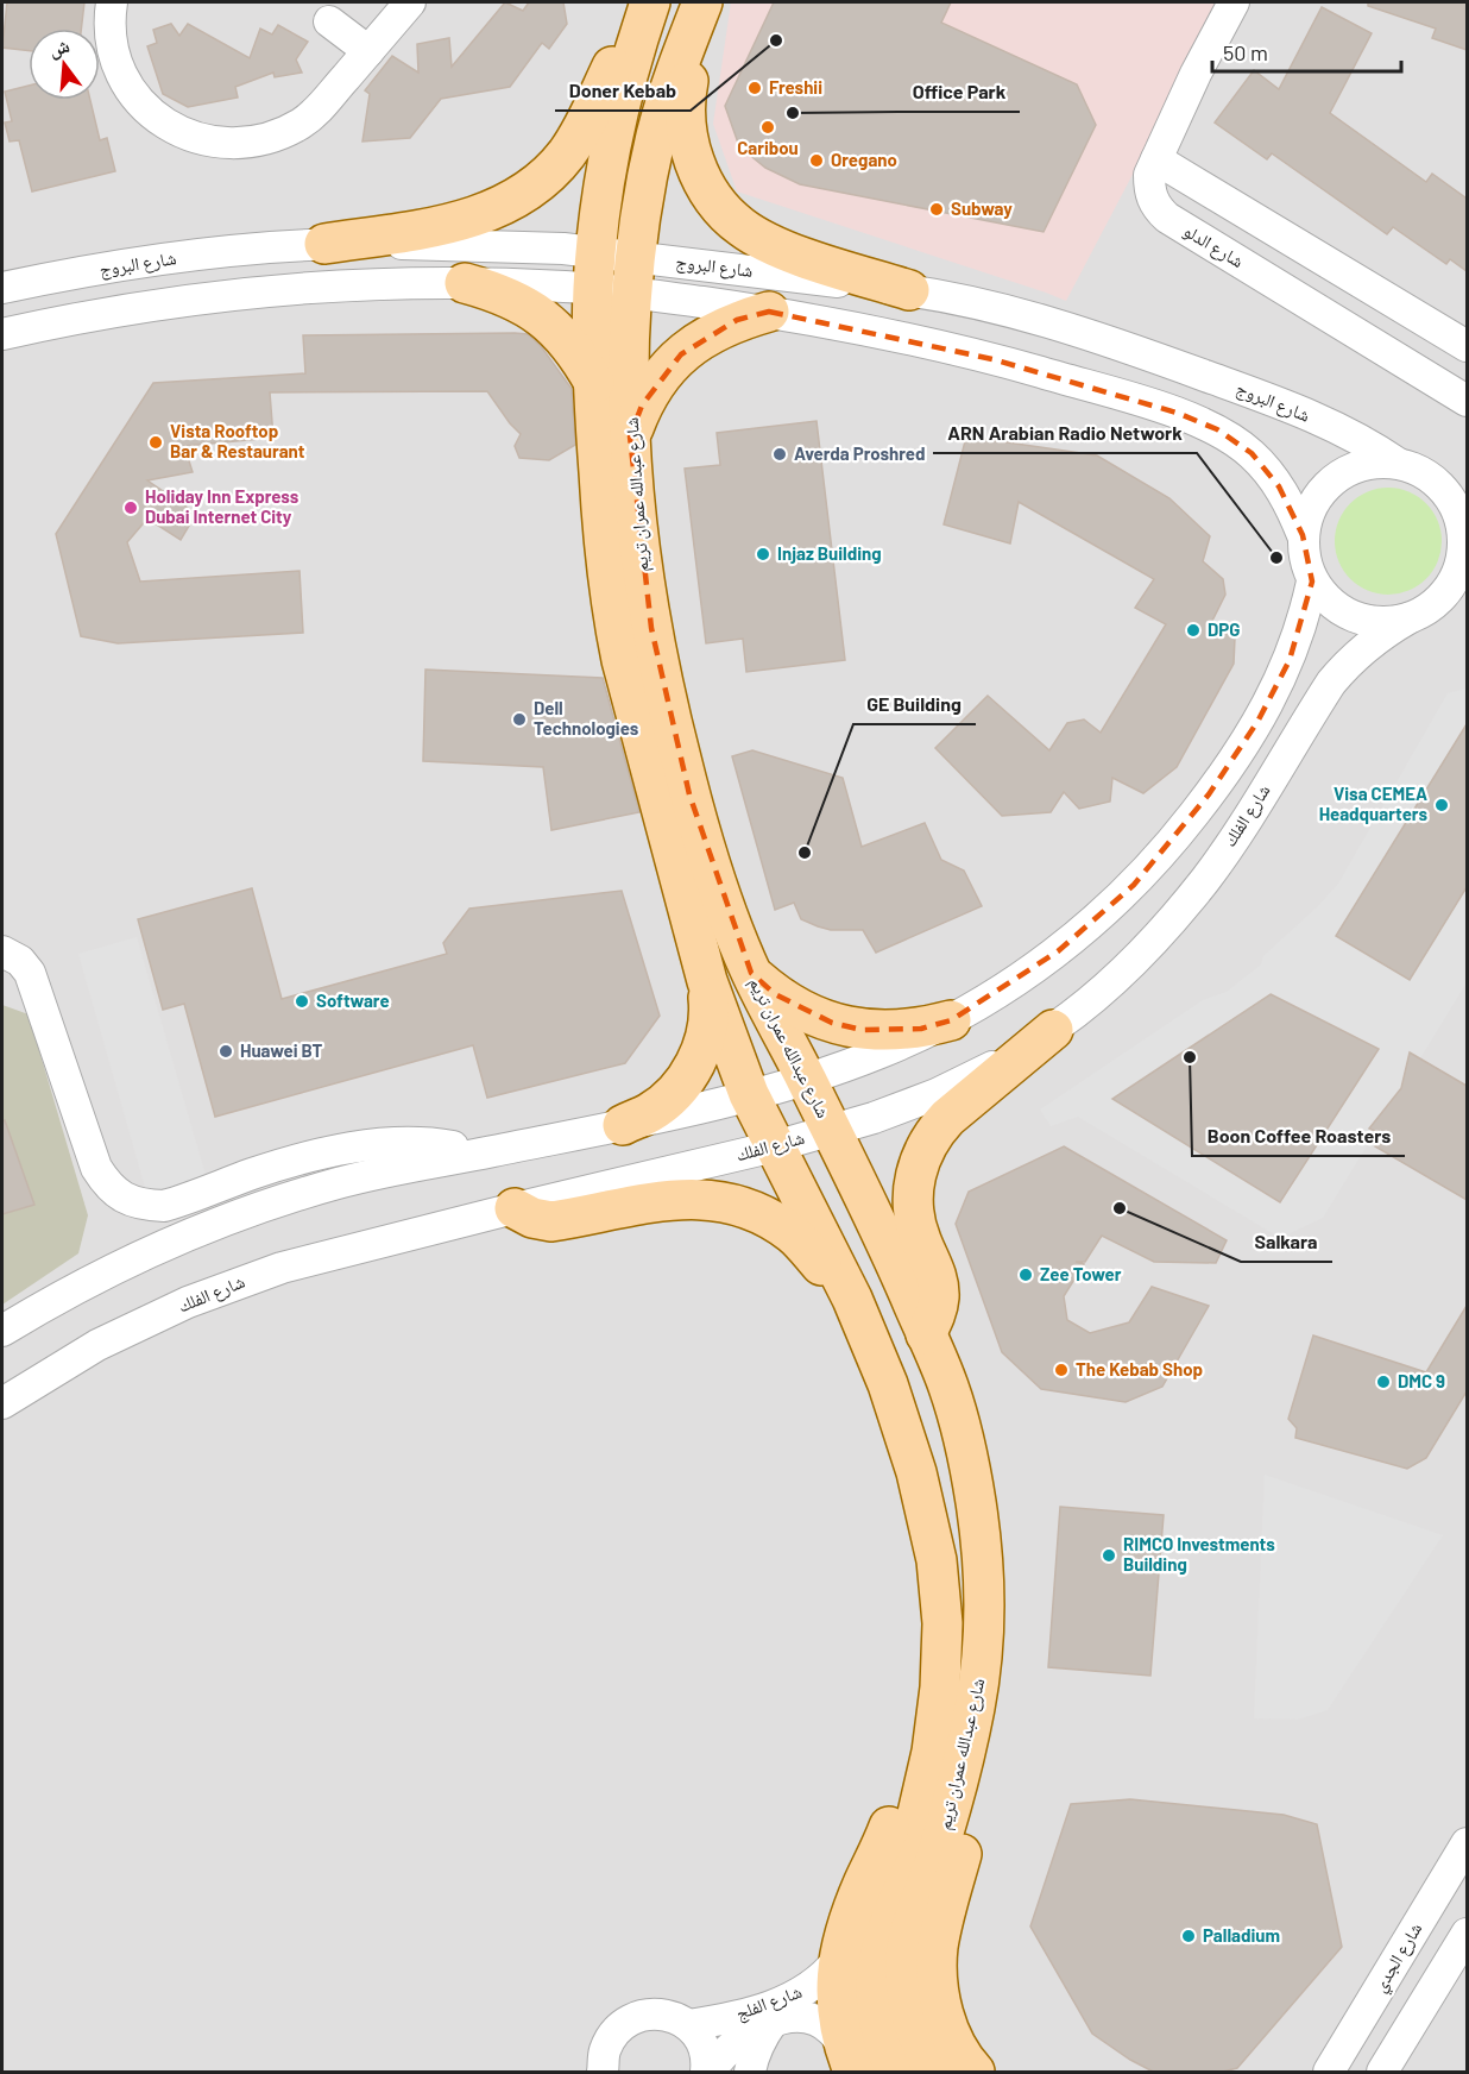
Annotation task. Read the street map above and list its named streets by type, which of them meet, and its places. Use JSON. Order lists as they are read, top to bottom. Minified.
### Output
{"streets":{"main road":["شارع عبدالله عمران تريم"],"street":["شارع الدلو","شارع البروج","شارع الفلك","شارع الجدي","شارع الفلج"]},"crossings":[["شارع البروج","شارع عبدالله عمران تريم"],["شارع البروج","شارع الفلك"],["شارع عبدالله عمران تريم","شارع الفلك"]],"places":["Doner Kebab","Freshii","Office Park","Caribou","Oregano","Subway","Vista Rooftop Bar & Restaurant","Averda Proshred","Holiday Inn Express Dubai Internet City","Injaz Building","ARN Arabian Radio Network","DPG","Dell Technologies","Visa CEMEA Headquarters","GE Building","Software","Huawei BT","Boon Coffee Roasters","Salkara","Zee Tower","The Kebab Shop","DMC 9","RIMCO Investments Building","Palladium"],"scale_bar":"50 m","north":"top"}
